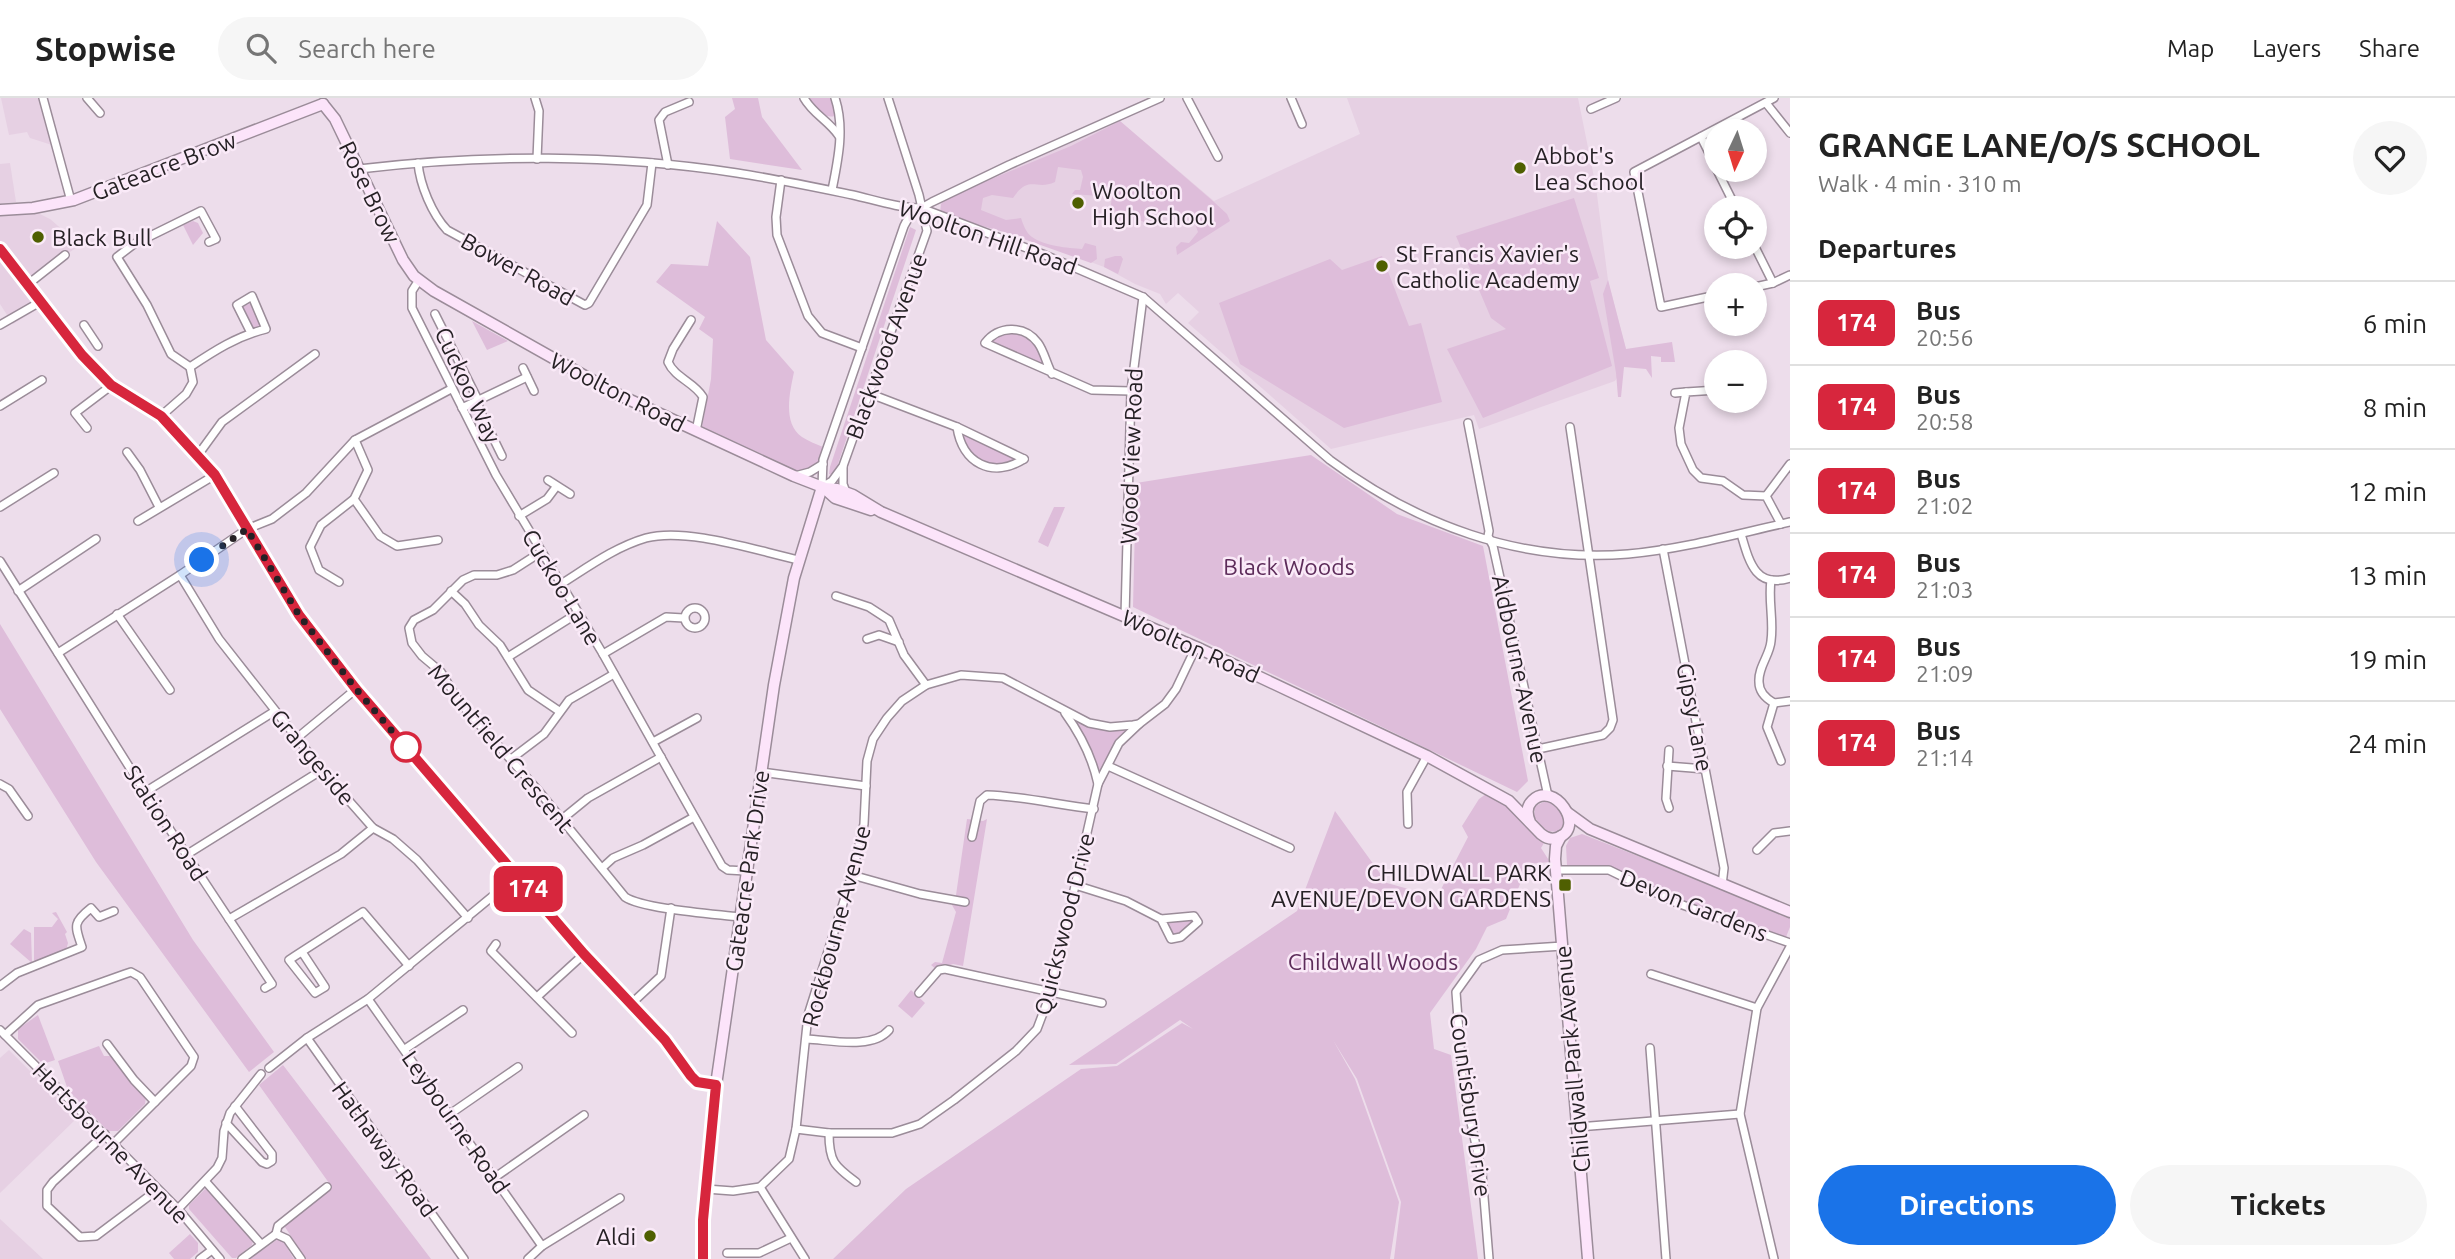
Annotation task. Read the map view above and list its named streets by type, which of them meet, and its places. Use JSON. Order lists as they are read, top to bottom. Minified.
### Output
{"streets":{"street":["Gateacre Brow","Rose Brow","Woolton Hill Road","Bower Road","Blackwood Avenue","Cuckoo Way","Woolton Road","Wood View Road","Cuckoo Lane","Aldbourne Avenue","Gipsy Lane","Mountfield Crescent","Grangeside","Station Road","Gateacre Park Drive","Devon Gardens","Quickswood Drive","Rockbourne Avenue","Childwall Park Avenue","Countisbury Drive","Leybourne Road","Hartsbourne Avenue","Hathaway Road"]},"crossings":[["Gateacre Brow","Rose Brow"],["Rose Brow","Woolton Hill Road"],["Rose Brow","Woolton Road"],["Rose Brow","Cuckoo Lane"],["Woolton Hill Road","Bower Road"],["Woolton Hill Road","Blackwood Avenue"],["Woolton Hill Road","Wood View Road"],["Woolton Hill Road","Aldbourne Avenue"],["Woolton Hill Road","Gipsy Lane"],["Blackwood Avenue","Woolton Road"],["Blackwood Avenue","Gateacre Park Drive"],["Woolton Road","Wood View Road"],["Woolton Road","Cuckoo Lane"],["Woolton Road","Aldbourne Avenue"],["Woolton Road","Gateacre Park Drive"],["Woolton Road","Childwall Park Avenue"],["Cuckoo Lane","Mountfield Crescent"],["Cuckoo Lane","Gateacre Park Drive"],["Aldbourne Avenue","Childwall Park Avenue"],["Mountfield Crescent","Gateacre Park Drive"],["Devon Gardens","Childwall Park Avenue"],["Quickswood Drive","Rockbourne Avenue"],["Childwall Park Avenue","Countisbury Drive"]],"parks":["Black Woods","Childwall Woods"],"places":{"other":["Abbot's Lea School","Woolton High School","Black Bull","St Francis Xavier's Catholic Academy","Aldi"],"transit":["CHILDWALL PARK AVENUE/DEVON GARDENS"]},"lines":["bus line 174"],"north":"bottom","page":{"header":"Stopwise","search":"Search here","nav":["Map","Layers","Share"],"on_map":"174","heading":[["GRANGE LANE/O/S SCHOOL","Walk · 4 min · 310 m"],"Departures"],"map_buttons":["+","−"],"list":[{"mark":"174","name":"Bus","note":"20:56","value":"6 min"},{"mark":"174","name":"Bus","note":"20:58","value":"8 min"},{"mark":"174","name":"Bus","note":"21:02","value":"12 min"},{"mark":"174","name":"Bus","note":"21:03","value":"13 min"},{"mark":"174","name":"Bus","note":"21:09","value":"19 min"},{"mark":"174","name":"Bus","note":"21:14","value":"24 min"}],"buttons":["Directions","Tickets"]}}
